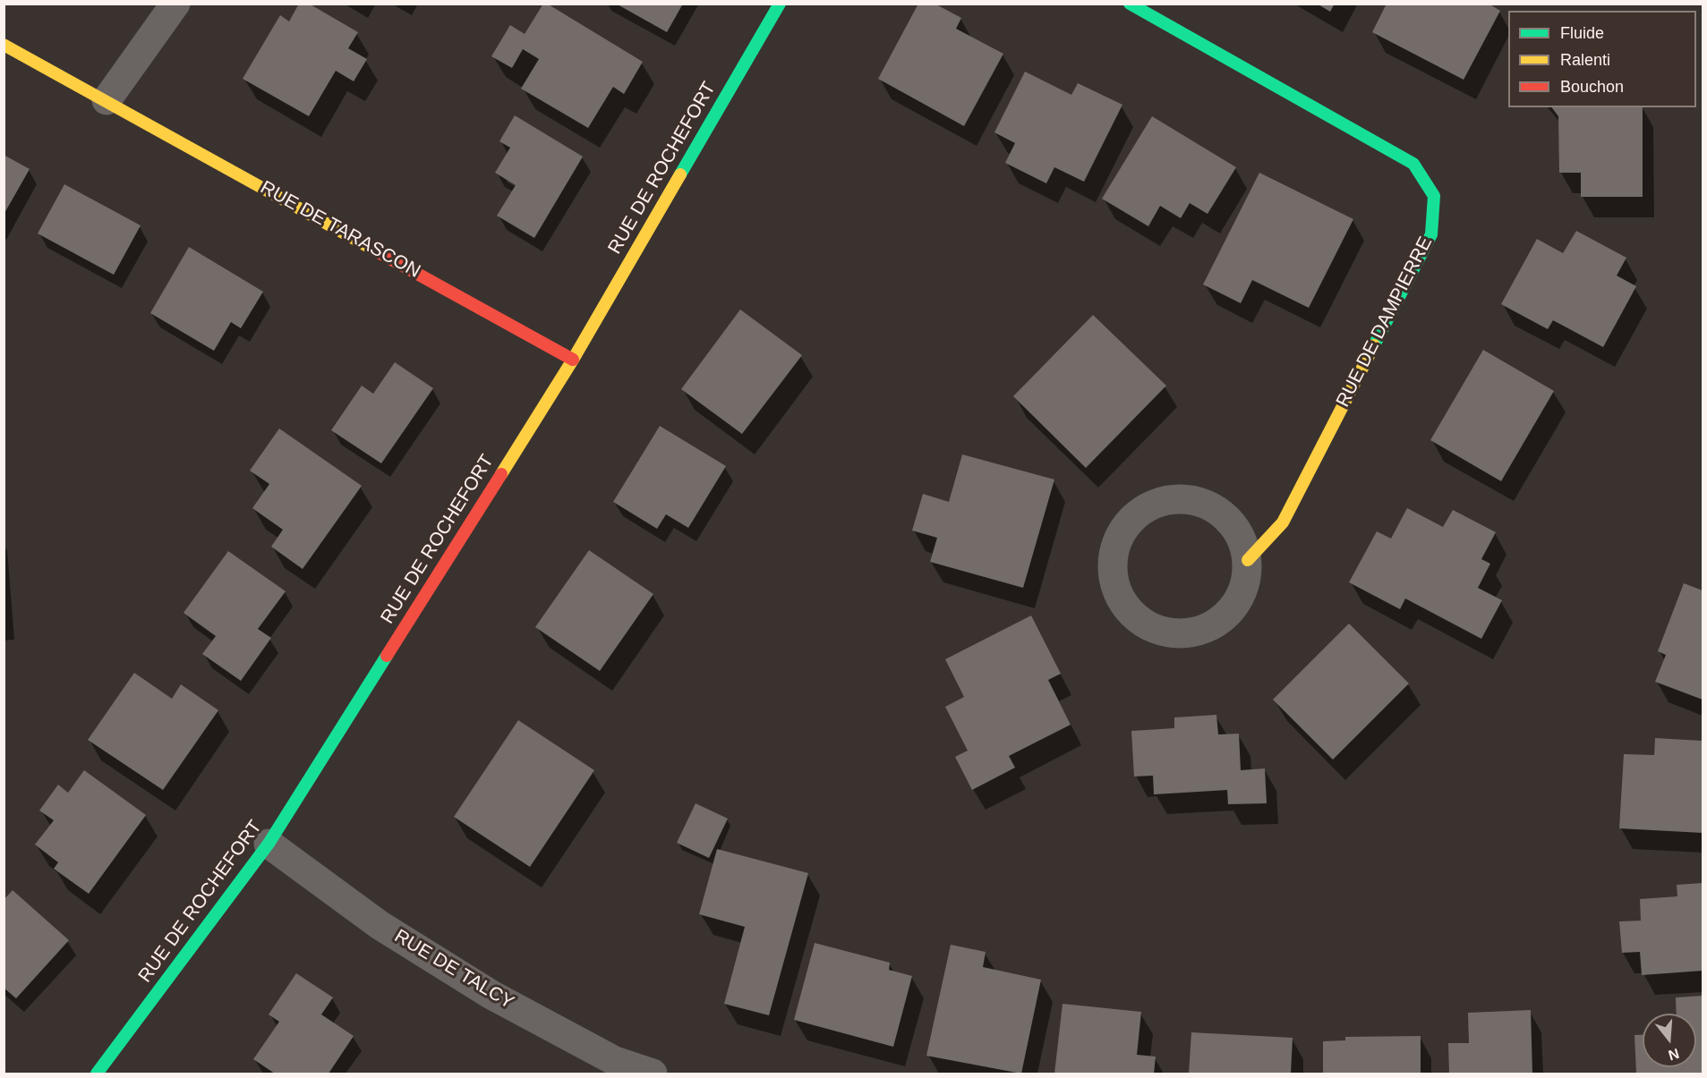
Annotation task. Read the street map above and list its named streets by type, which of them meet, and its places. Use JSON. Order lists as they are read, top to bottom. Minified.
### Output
{"streets":{"street":["RUE DE ROCHEFORT","RUE DE TARASCON","RUE DE DAMPIERRE","RUE DE TALCY"]},"crossings":[["RUE DE ROCHEFORT","RUE DE TARASCON"],["RUE DE ROCHEFORT","RUE DE TALCY"]],"legend":["Fluide","Ralenti","Bouchon"],"north":"bottom"}
